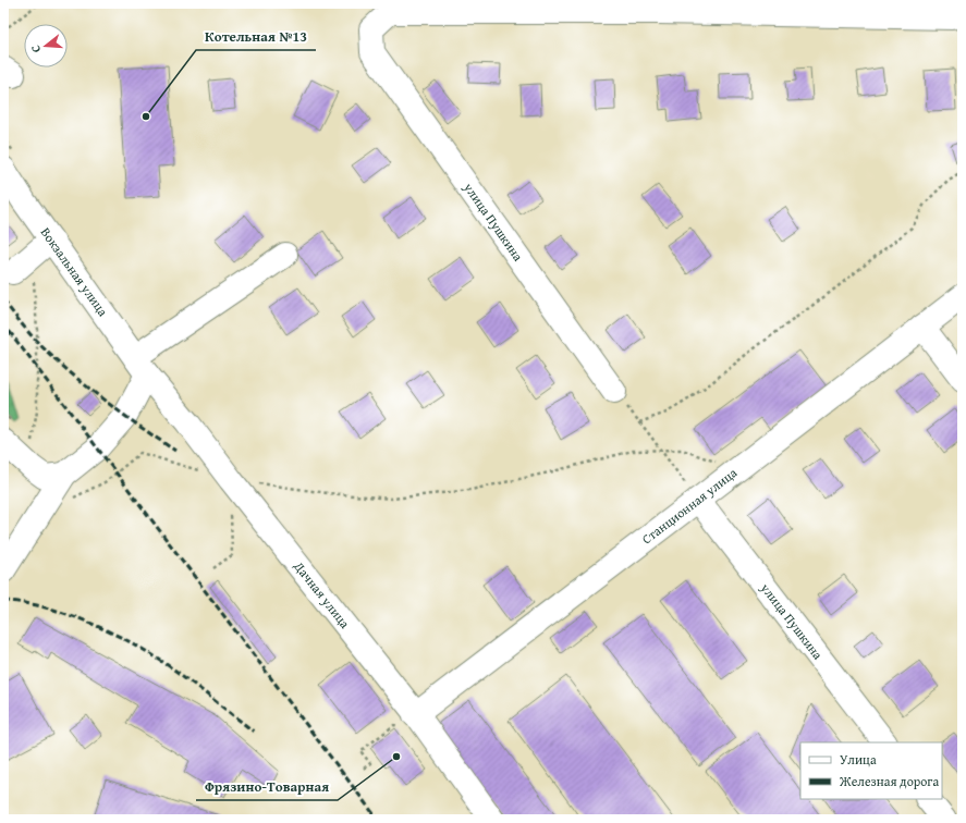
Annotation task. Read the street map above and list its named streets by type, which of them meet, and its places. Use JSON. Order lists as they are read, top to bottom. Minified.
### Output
{"streets":{"street":["улица Пушкина","Вокзальная улица","Станционная улица","Дачная улица"]},"crossings":[["улица Пушкина","Станционная улица"],["Вокзальная улица","Дачная улица"],["Станционная улица","Дачная улица"]],"places":["Котельная №13","Фрязино-Товарная"],"legend":["Улица","Железная дорога"],"north":"left"}
